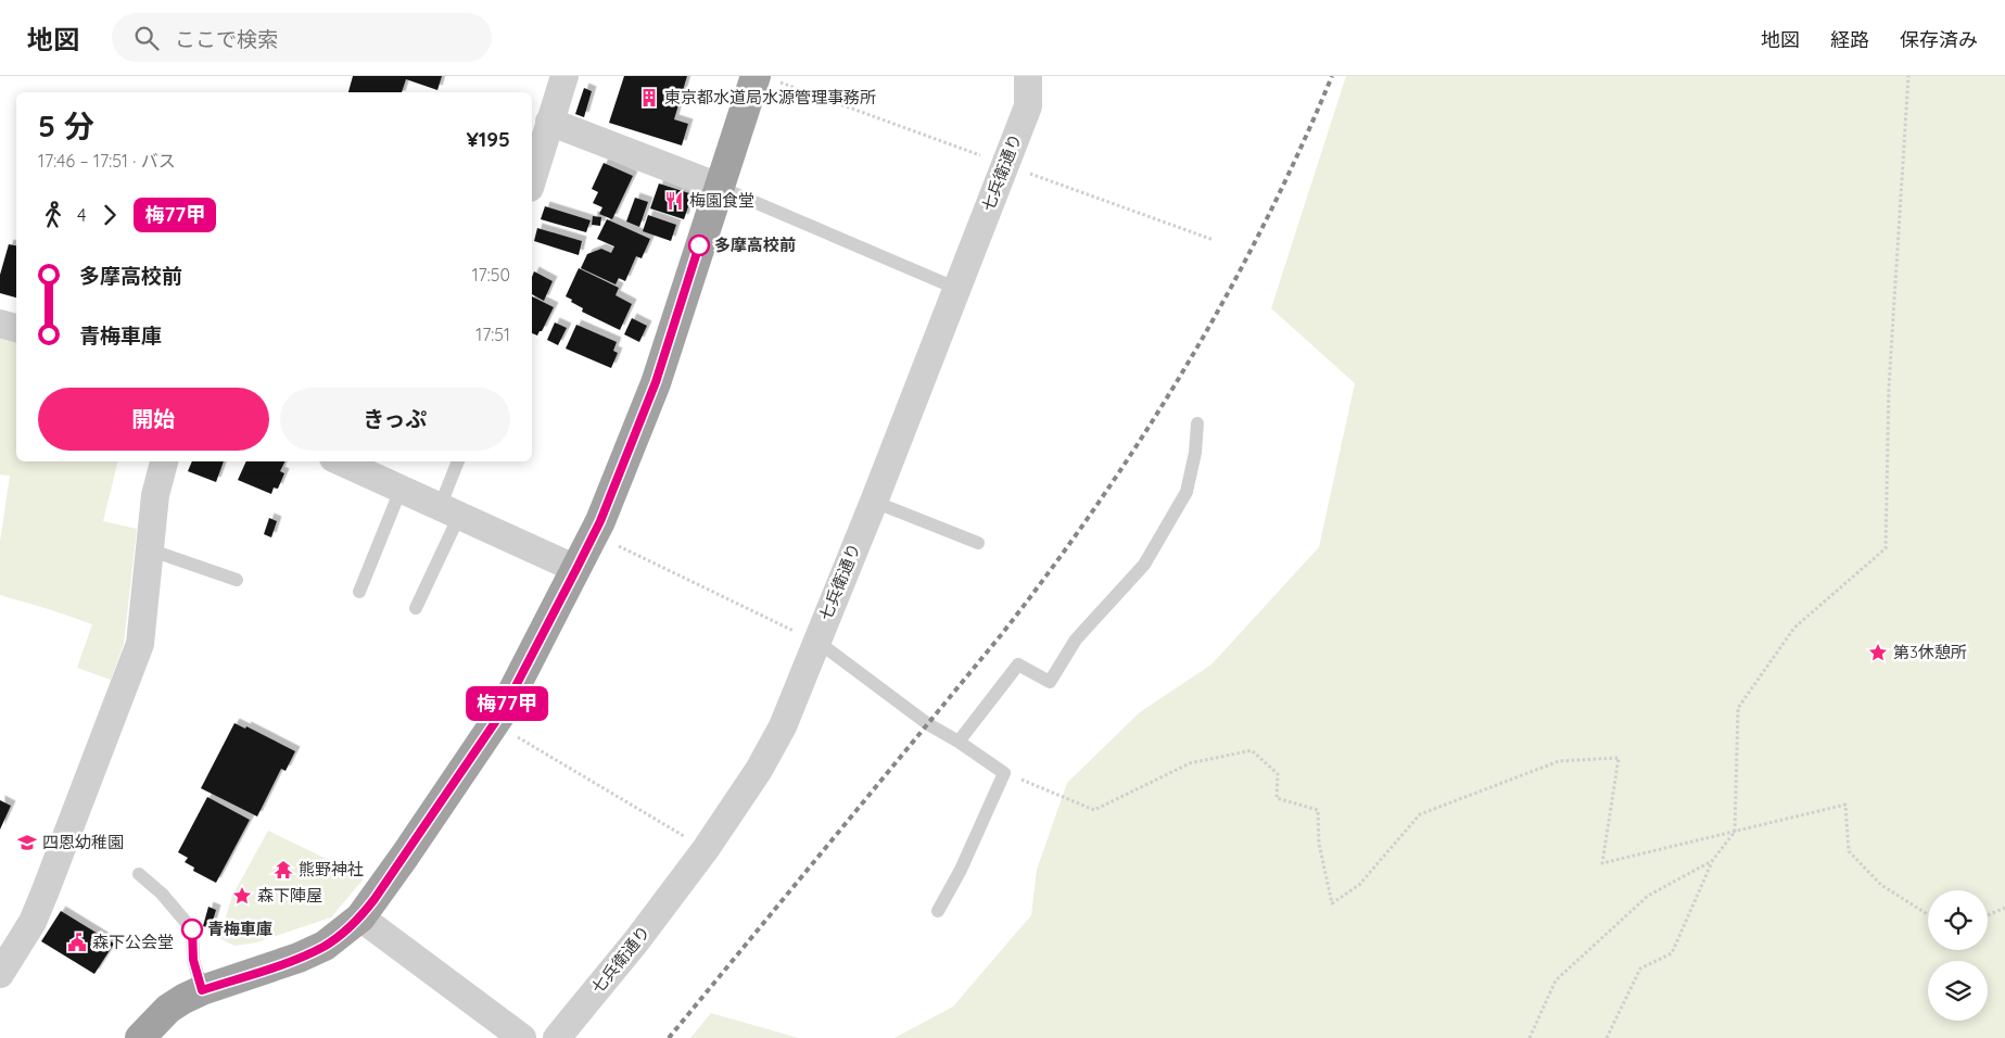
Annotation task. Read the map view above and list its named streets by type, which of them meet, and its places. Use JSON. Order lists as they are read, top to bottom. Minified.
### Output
{"streets":{"street":["七兵衛通り"]},"places":{"building":["東京都水道局水源管理事務所"],"restaurant":["梅園食堂"],"other":["多摩高校前","青梅車庫"],"place":["第3休憩所","森下陣屋"],"school or university":["四恩幼稚園"],"temple":["熊野神社"],"public building":["森下公会堂"]},"lines":["bus line 梅77甲"],"page":{"header":"地図","search":"ここで検索","nav":["地図","経路","保存済み"],"on_map":"梅77甲","heading":["5 分","17:46 – 17:51 · バス","¥195"],"legs":["4","梅77甲"],"list":[{"name":"多摩高校前","value":"17:50"},{"name":"青梅車庫","value":"17:51"}],"buttons":["開始","きっぷ"]}}
